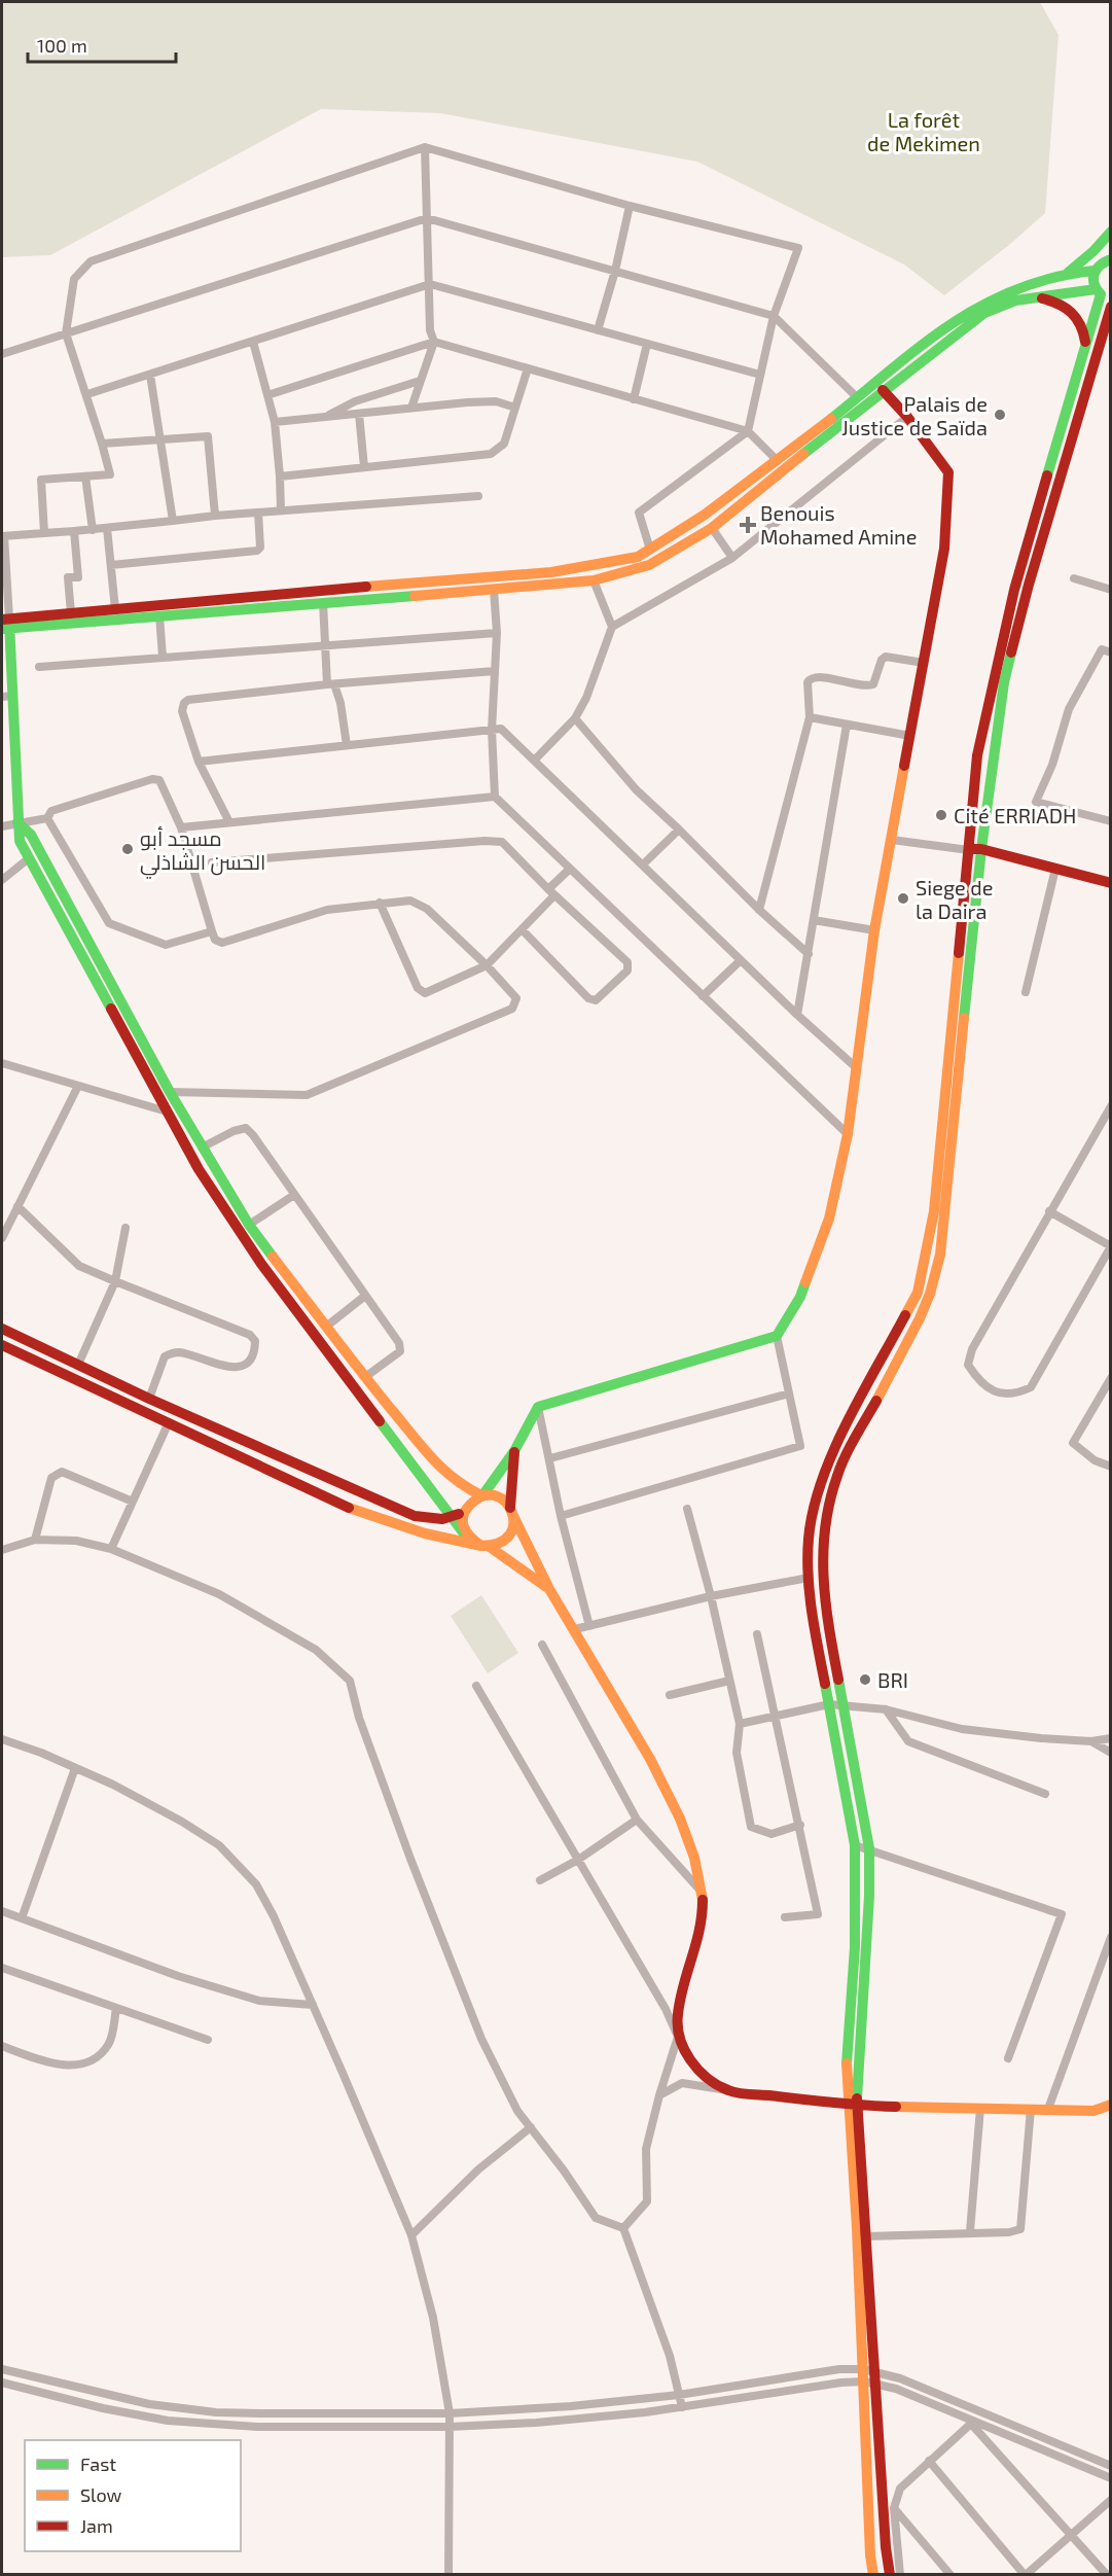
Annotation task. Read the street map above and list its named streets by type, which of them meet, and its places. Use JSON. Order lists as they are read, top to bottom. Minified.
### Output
{"parks":["La forêt de Mekimen"],"places":{"other":["Palais de Justice de Saïda","Cité ERRIADH","مسجد أبو الحسن الشاذلي","Siege de la Daira","BRI"],"health":["Benouis Mohamed Amine"]},"legend":["Fast","Slow","Jam"],"scale_bar":"100 m"}
